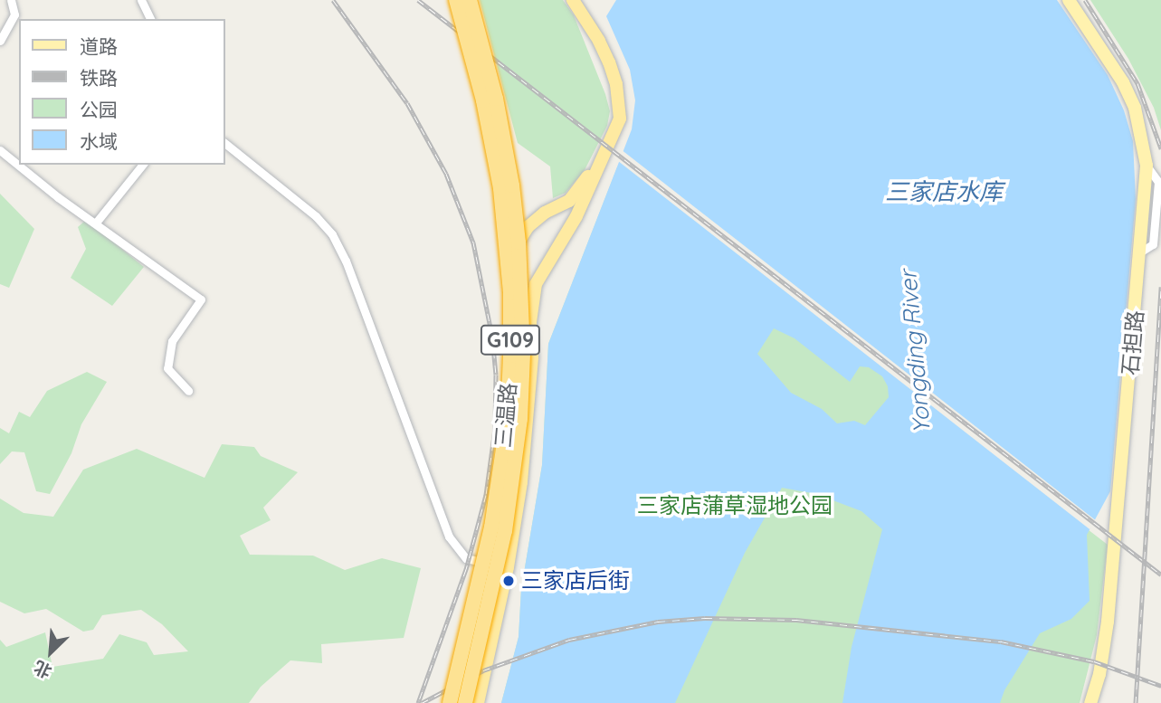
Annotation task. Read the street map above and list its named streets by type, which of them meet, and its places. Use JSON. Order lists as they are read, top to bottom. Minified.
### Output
{"streets":{"highway":["G109","三温路"],"main road":["石担路"]},"water":["三家店水库","Yongding River"],"parks":["三家店蒲草湿地公园"],"places":["三家店后街"],"legend":["道路","铁路","公园","水域"],"north":"bottom left"}
